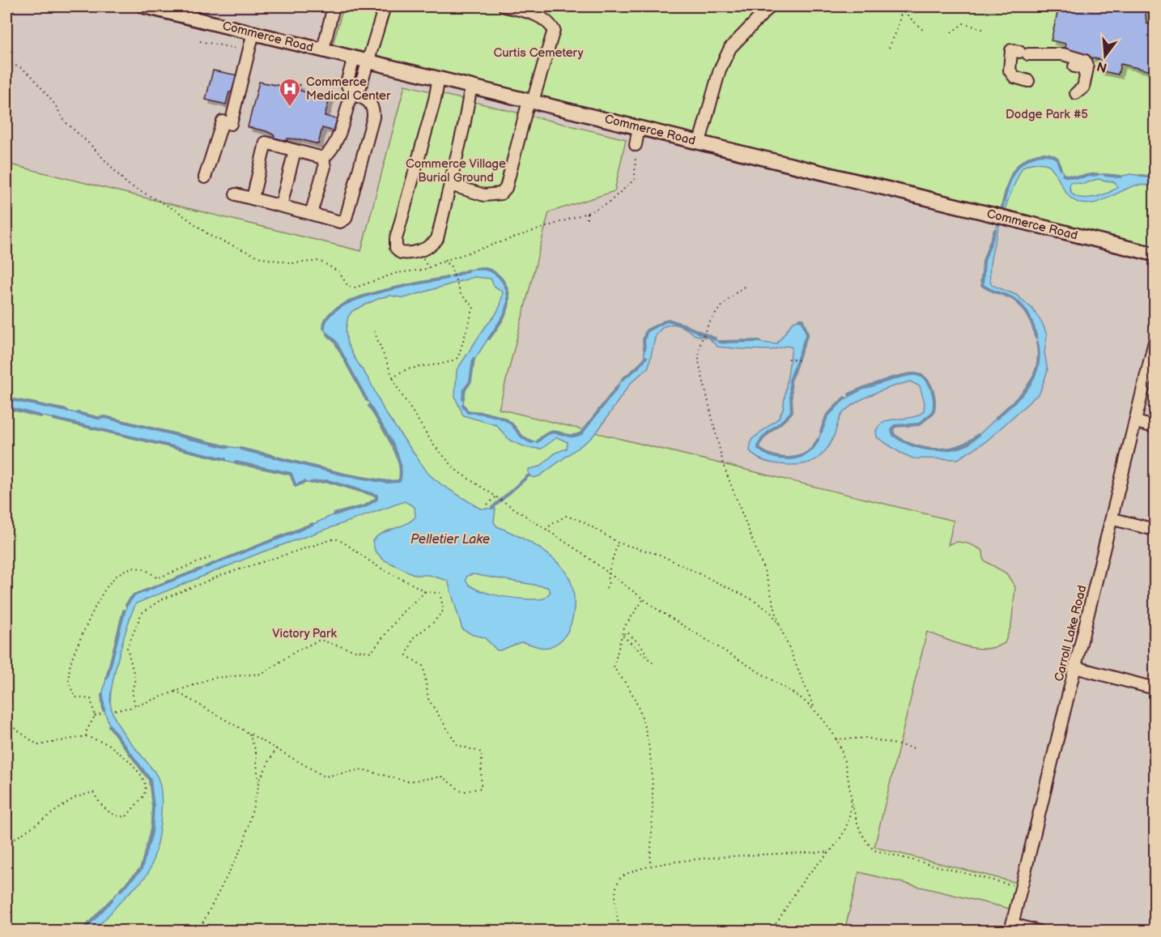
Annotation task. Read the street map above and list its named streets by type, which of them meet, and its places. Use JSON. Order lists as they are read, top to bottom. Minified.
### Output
{"streets":{"main road":["Commerce Road"],"street":["Carroll Lake Road"]},"water":["Pelletier Lake"],"parks":["Curtis Cemetery","Dodge Park #5","Commerce Village Burial Ground","Victory Park"],"places":{"hospital":["Commerce Medical Center"]},"north":"bottom"}
